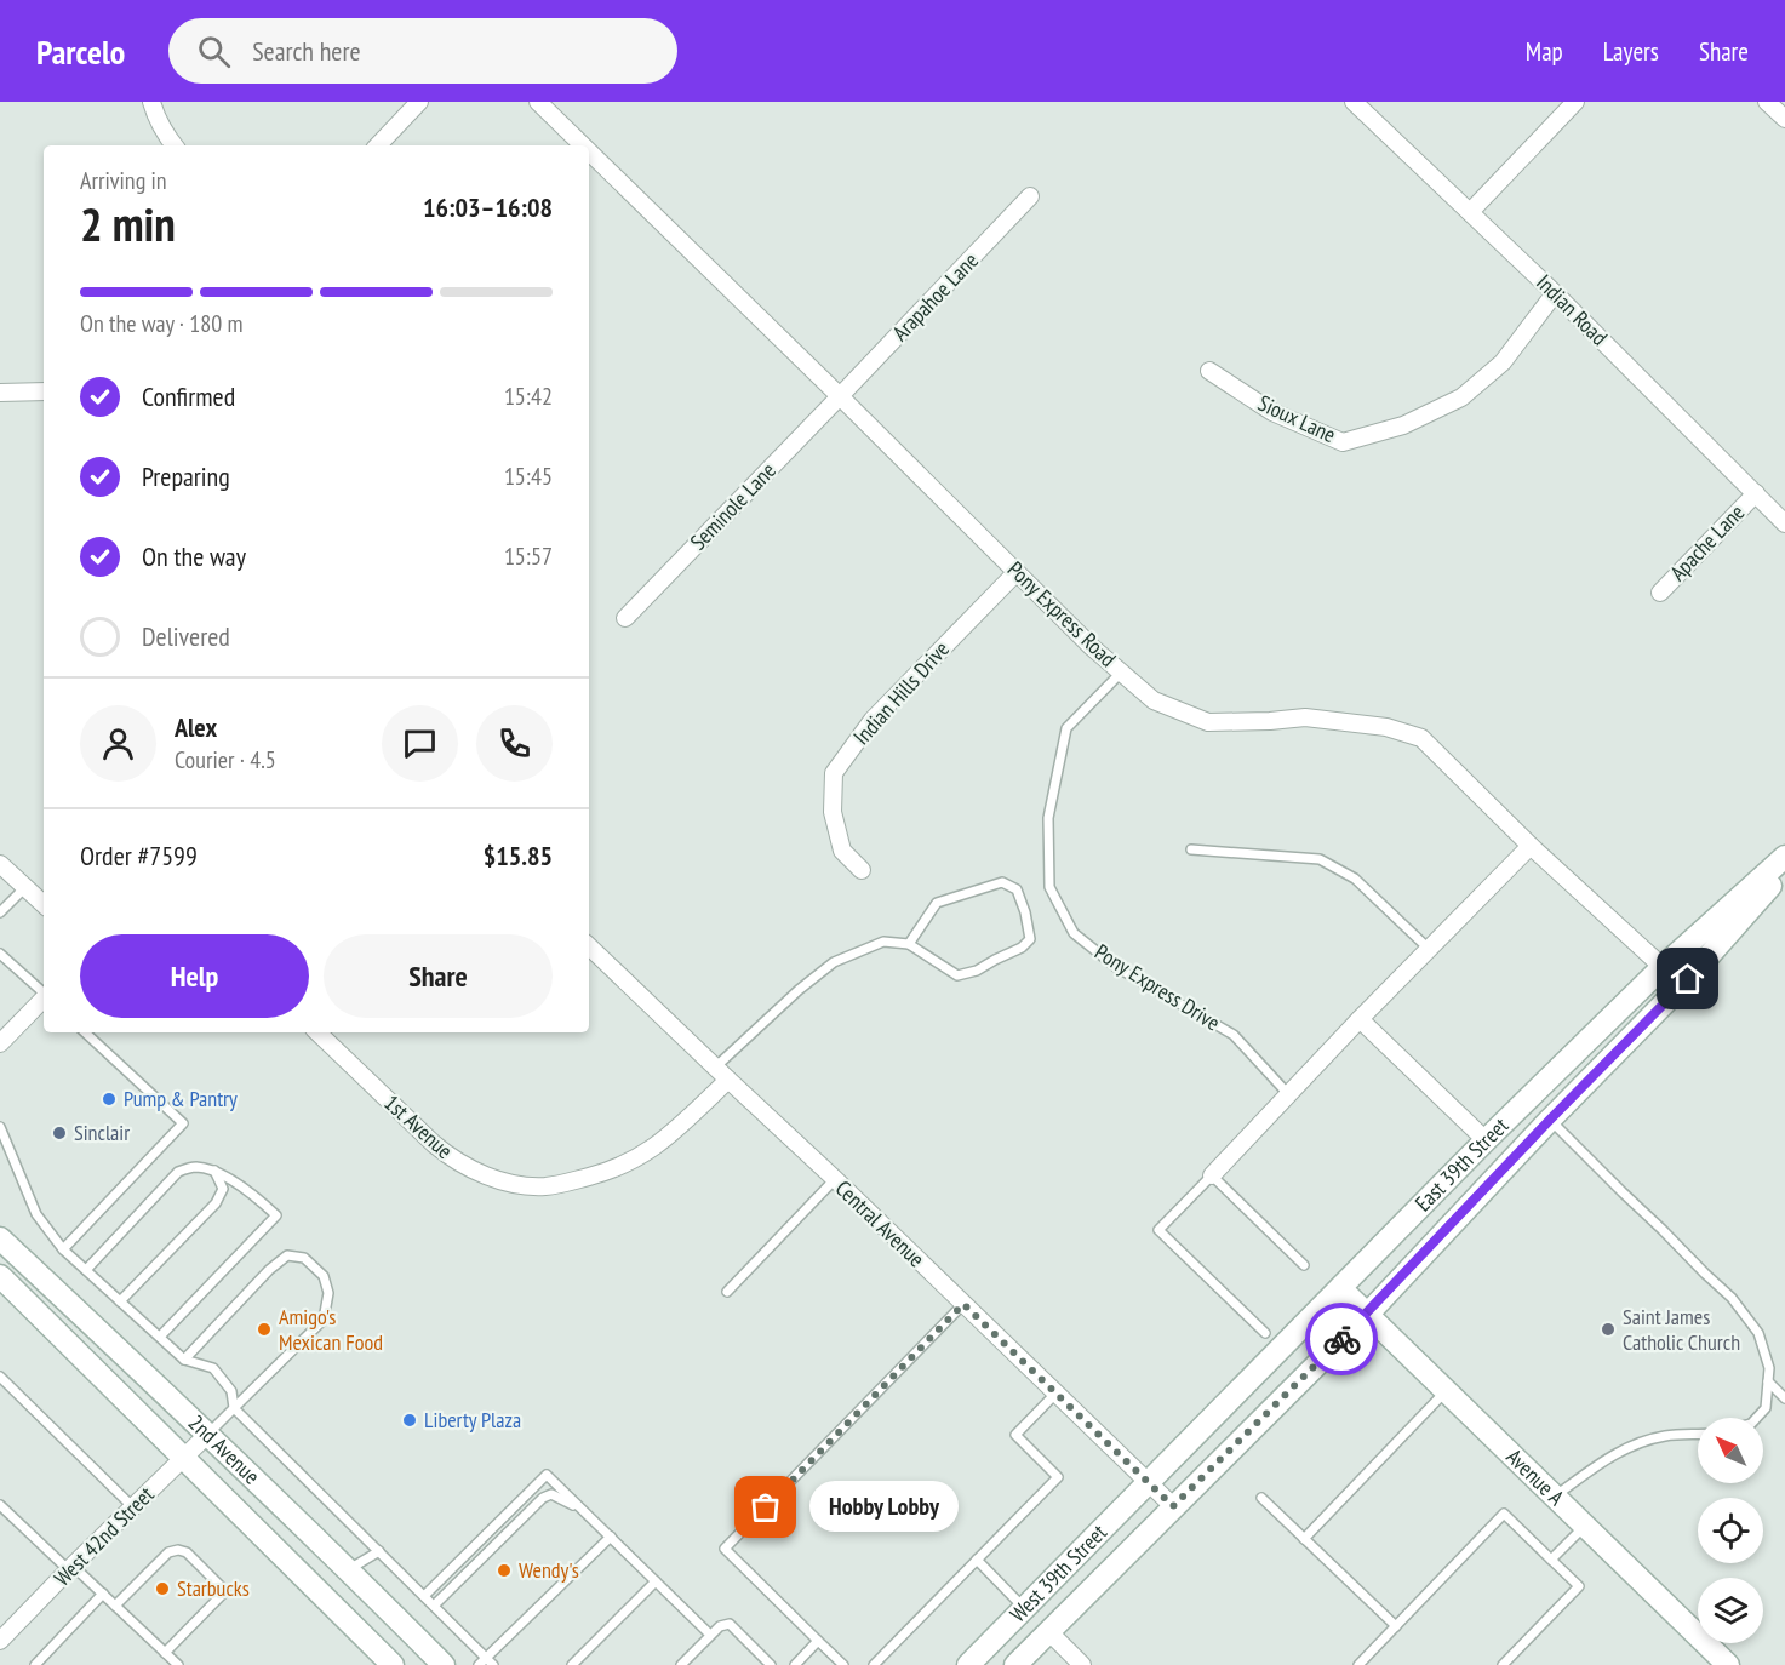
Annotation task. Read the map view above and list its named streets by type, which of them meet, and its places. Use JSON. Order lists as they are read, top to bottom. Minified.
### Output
{"streets":{"main road":["East 39th Street","2nd Avenue","Avenue A","West 39th Street"],"street":["Arapahoe Lane","Indian Road","Sioux Lane","Seminole Lane","Apache Lane","Pony Express Road","Indian Hills Drive","1st Avenue","Central Avenue","West 42nd Street"],"lane":["Pony Express Drive"]},"crossings":[["Arapahoe Lane","Seminole Lane"],["Arapahoe Lane","Pony Express Road"],["Indian Road","Sioux Lane"],["Indian Road","Apache Lane"],["Seminole Lane","Pony Express Road"],["Pony Express Road","Indian Hills Drive"],["Pony Express Road","Pony Express Drive"],["Pony Express Road","East 39th Street"],["1st Avenue","Central Avenue"],["East 39th Street","Central Avenue"],["East 39th Street","Avenue A"],["East 39th Street","West 39th Street"],["Central Avenue","West 39th Street"],["2nd Avenue","West 42nd Street"]],"places":["Pump & Pantry","Sinclair","Amigo's Mexican Food","Saint James Catholic Church","Liberty Plaza","Hobby Lobby","Wendy's","Starbucks"],"north":"top left","page":{"header":"Parcelo","search":"Search here","nav":["Map","Layers","Share"],"heading":["2 min","Arriving in","16:03–16:08"],"panel":["Alex","Courier · 4.5","Order #7599","$15.85"],"bar":"On the way · 180 m","list":[["Confirmed","15:42"],["Preparing","15:45"],["On the way","15:57"],"Delivered"],"buttons":["Help","Share"],"bubble":"Hobby Lobby"}}
